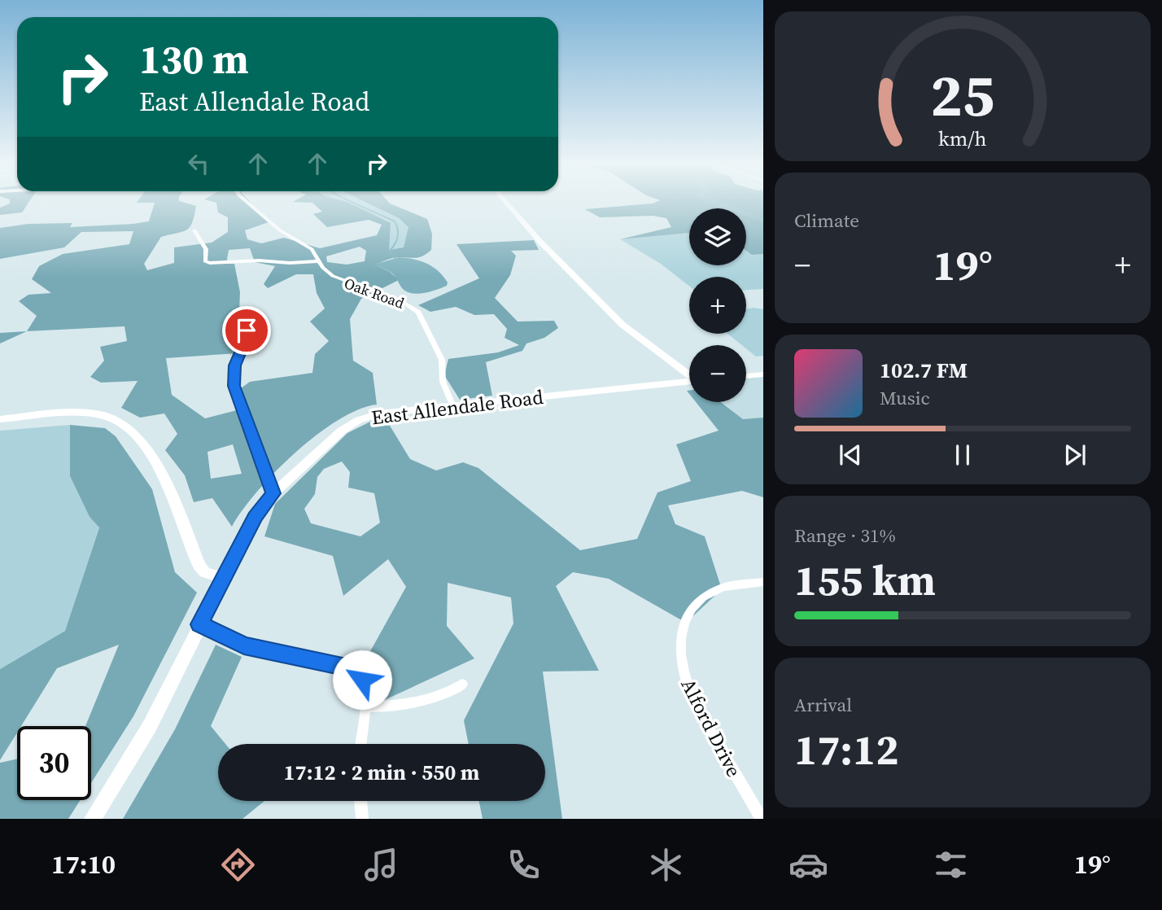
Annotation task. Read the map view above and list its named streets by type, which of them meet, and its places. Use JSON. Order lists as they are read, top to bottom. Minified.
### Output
{"streets":{"main road":["East Allendale Road"],"street":["Oak Road","Alford Drive"]},"crossings":[["Oak Road","East Allendale Road"]],"page":{"turn":["130 m","East Allendale Road"],"tile":["Climate",["Range · 31%","155 km"],["Arrival","17:12"]],"map_buttons":["+","−"],"heat":["−","19°","+"],"song":["102.7 FM","Music"],"limit":"30","trip":"17:12 · 2 min · 550 m","tabs":["17:10","19°"],"gauge":["25","km/h"]}}
